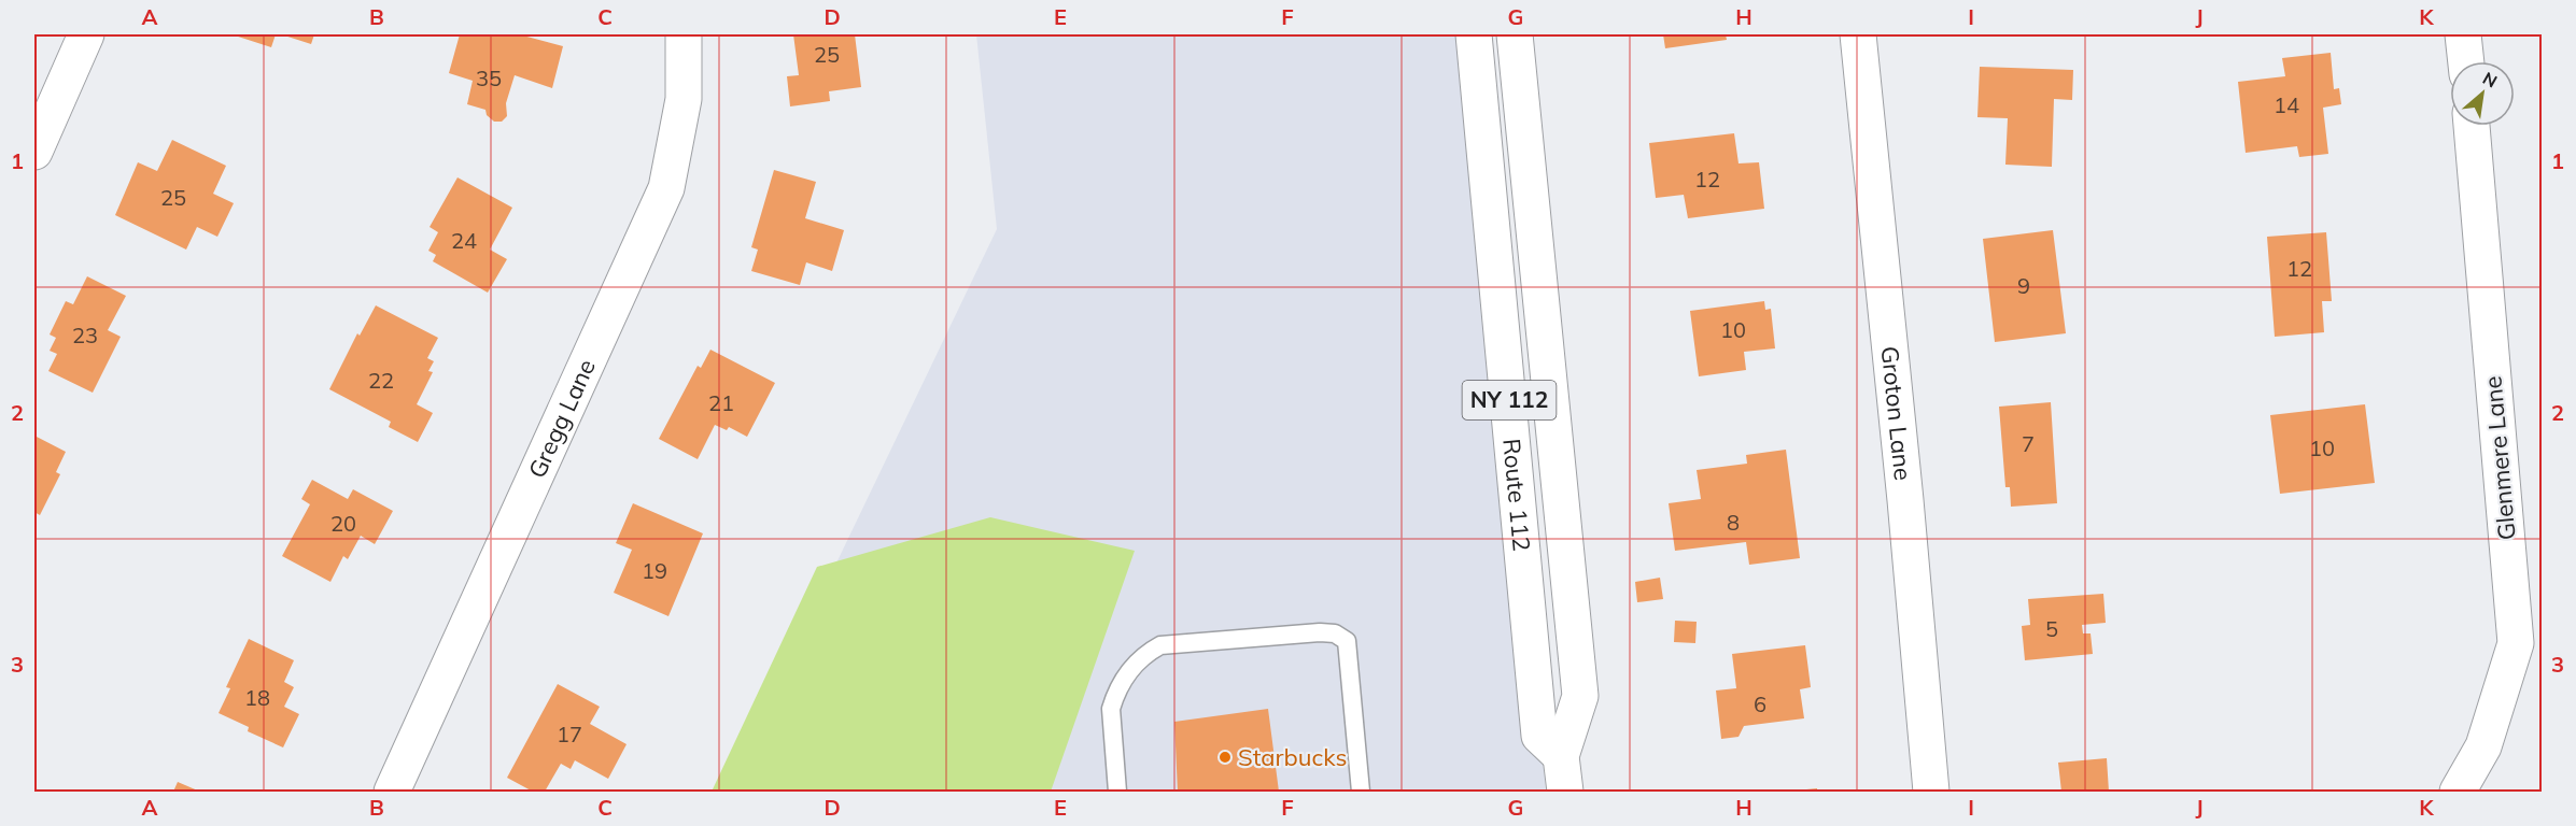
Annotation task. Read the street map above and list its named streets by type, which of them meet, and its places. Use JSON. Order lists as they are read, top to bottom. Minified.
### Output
{"streets":{"street":["NY 112","Groton Lane","Gregg Lane","Glenmere Lane","Route 112"]},"places":["Starbucks"],"house_numbers":["25","35","14","12","25","24","12","9","10","23","22","21","7","10","8","20","19","5","18","6","17"],"north":"top right","grid":{"columns":["A","B","C","D","E","F","G","H","I","J","K"],"rows":["1","2","3"]}}
